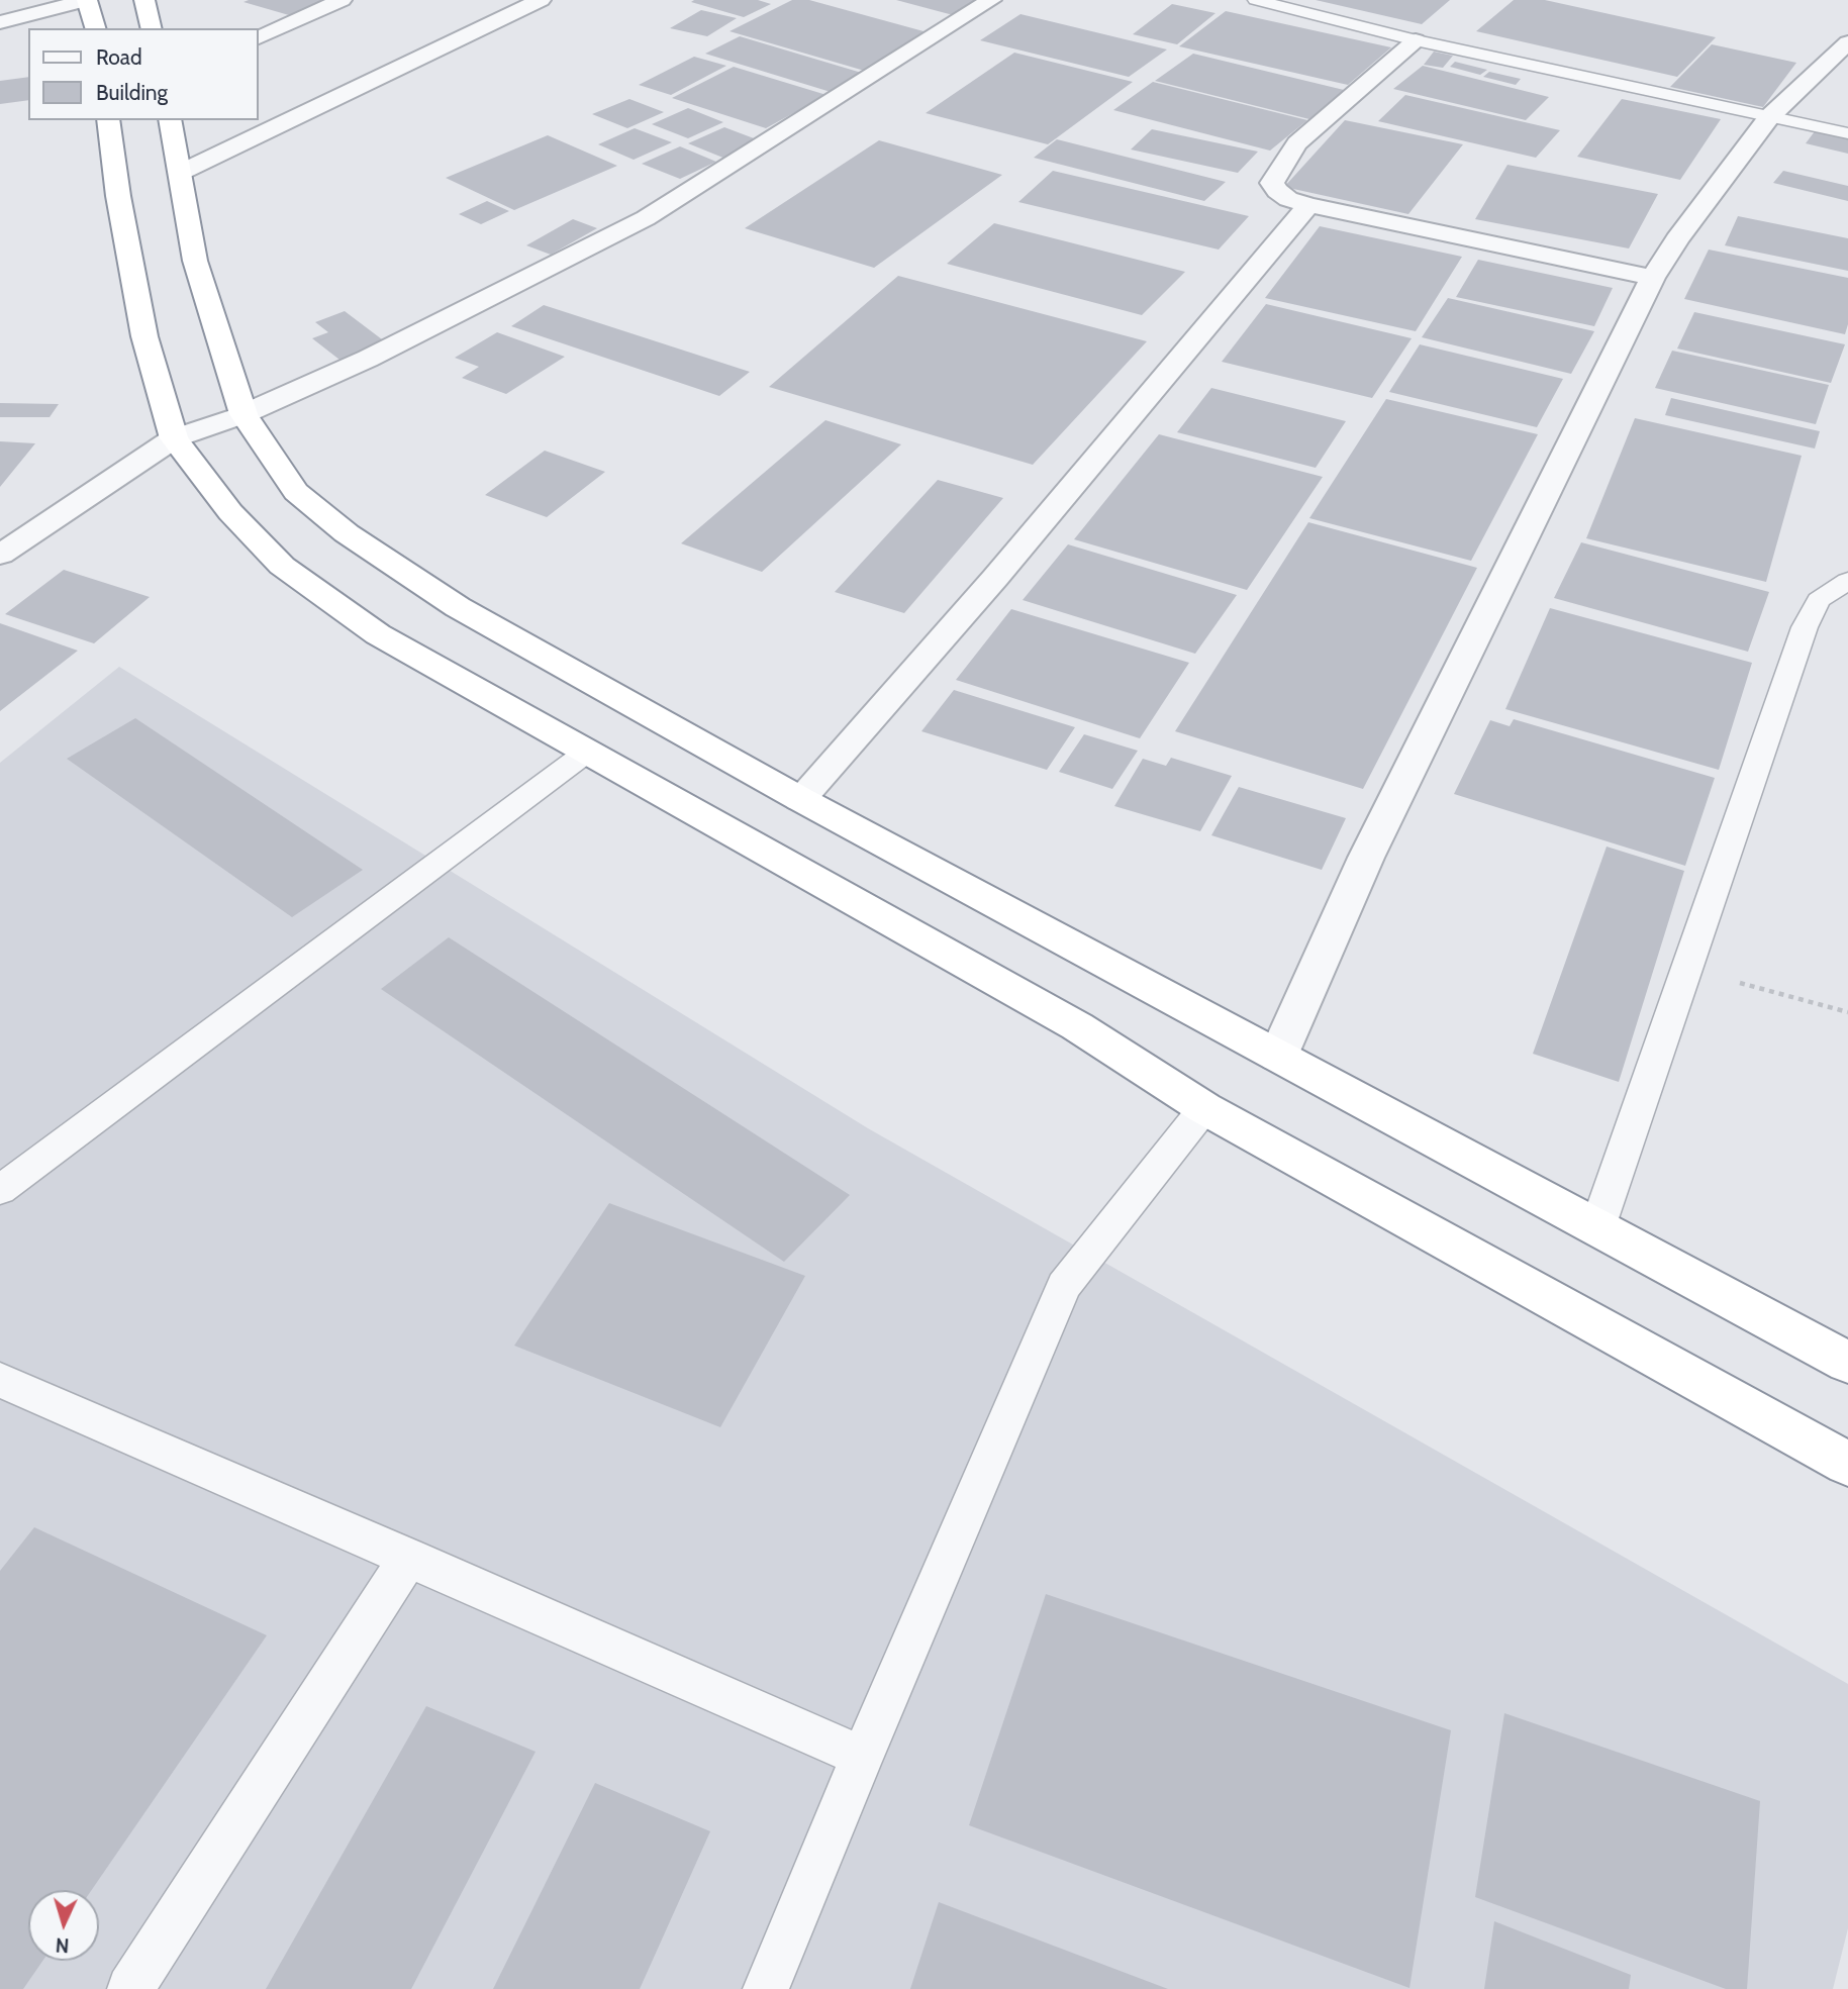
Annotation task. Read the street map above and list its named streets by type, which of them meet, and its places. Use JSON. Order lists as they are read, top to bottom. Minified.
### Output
{"legend":["Road","Building"],"north":"bottom"}
